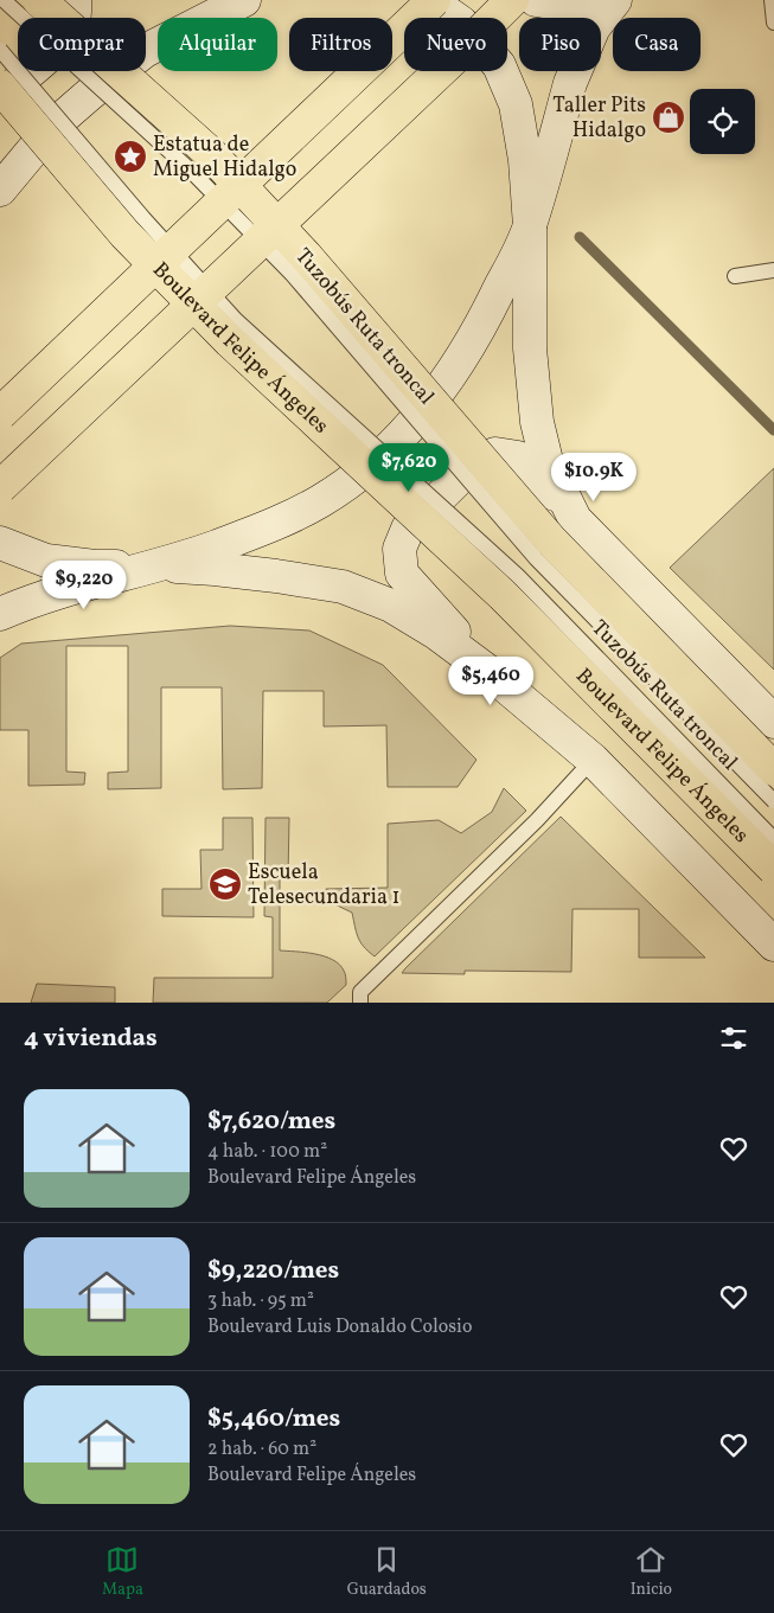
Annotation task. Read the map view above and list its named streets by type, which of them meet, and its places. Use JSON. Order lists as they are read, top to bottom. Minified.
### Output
{"streets":{"main road":["Boulevard Felipe Ángeles"],"lane":["Tuzobús Ruta troncal"]},"places":{"shop":["Taller Pits Hidalgo"],"place":["Estatua de Miguel Hidalgo"],"school or university":["Escuela Telesecundaria 1"]},"page":{"chip":["Comprar","Alquilar","Filtros","Nuevo","Piso","Casa"],"price":["$7,620","$10.9K","$9,220","$5,460"],"heading":"4 viviendas","list":[{"name":"$7,620/mes","note":"4 hab. · 100 m² · Boulevard Felipe Ángeles"},{"name":"$9,220/mes","note":"3 hab. · 95 m² · Boulevard Luis Donaldo Colosio"},{"name":"$5,460/mes","note":"2 hab. · 60 m² · Boulevard Felipe Ángeles"}],"tabs":["Mapa","Guardados","Inicio"]}}
